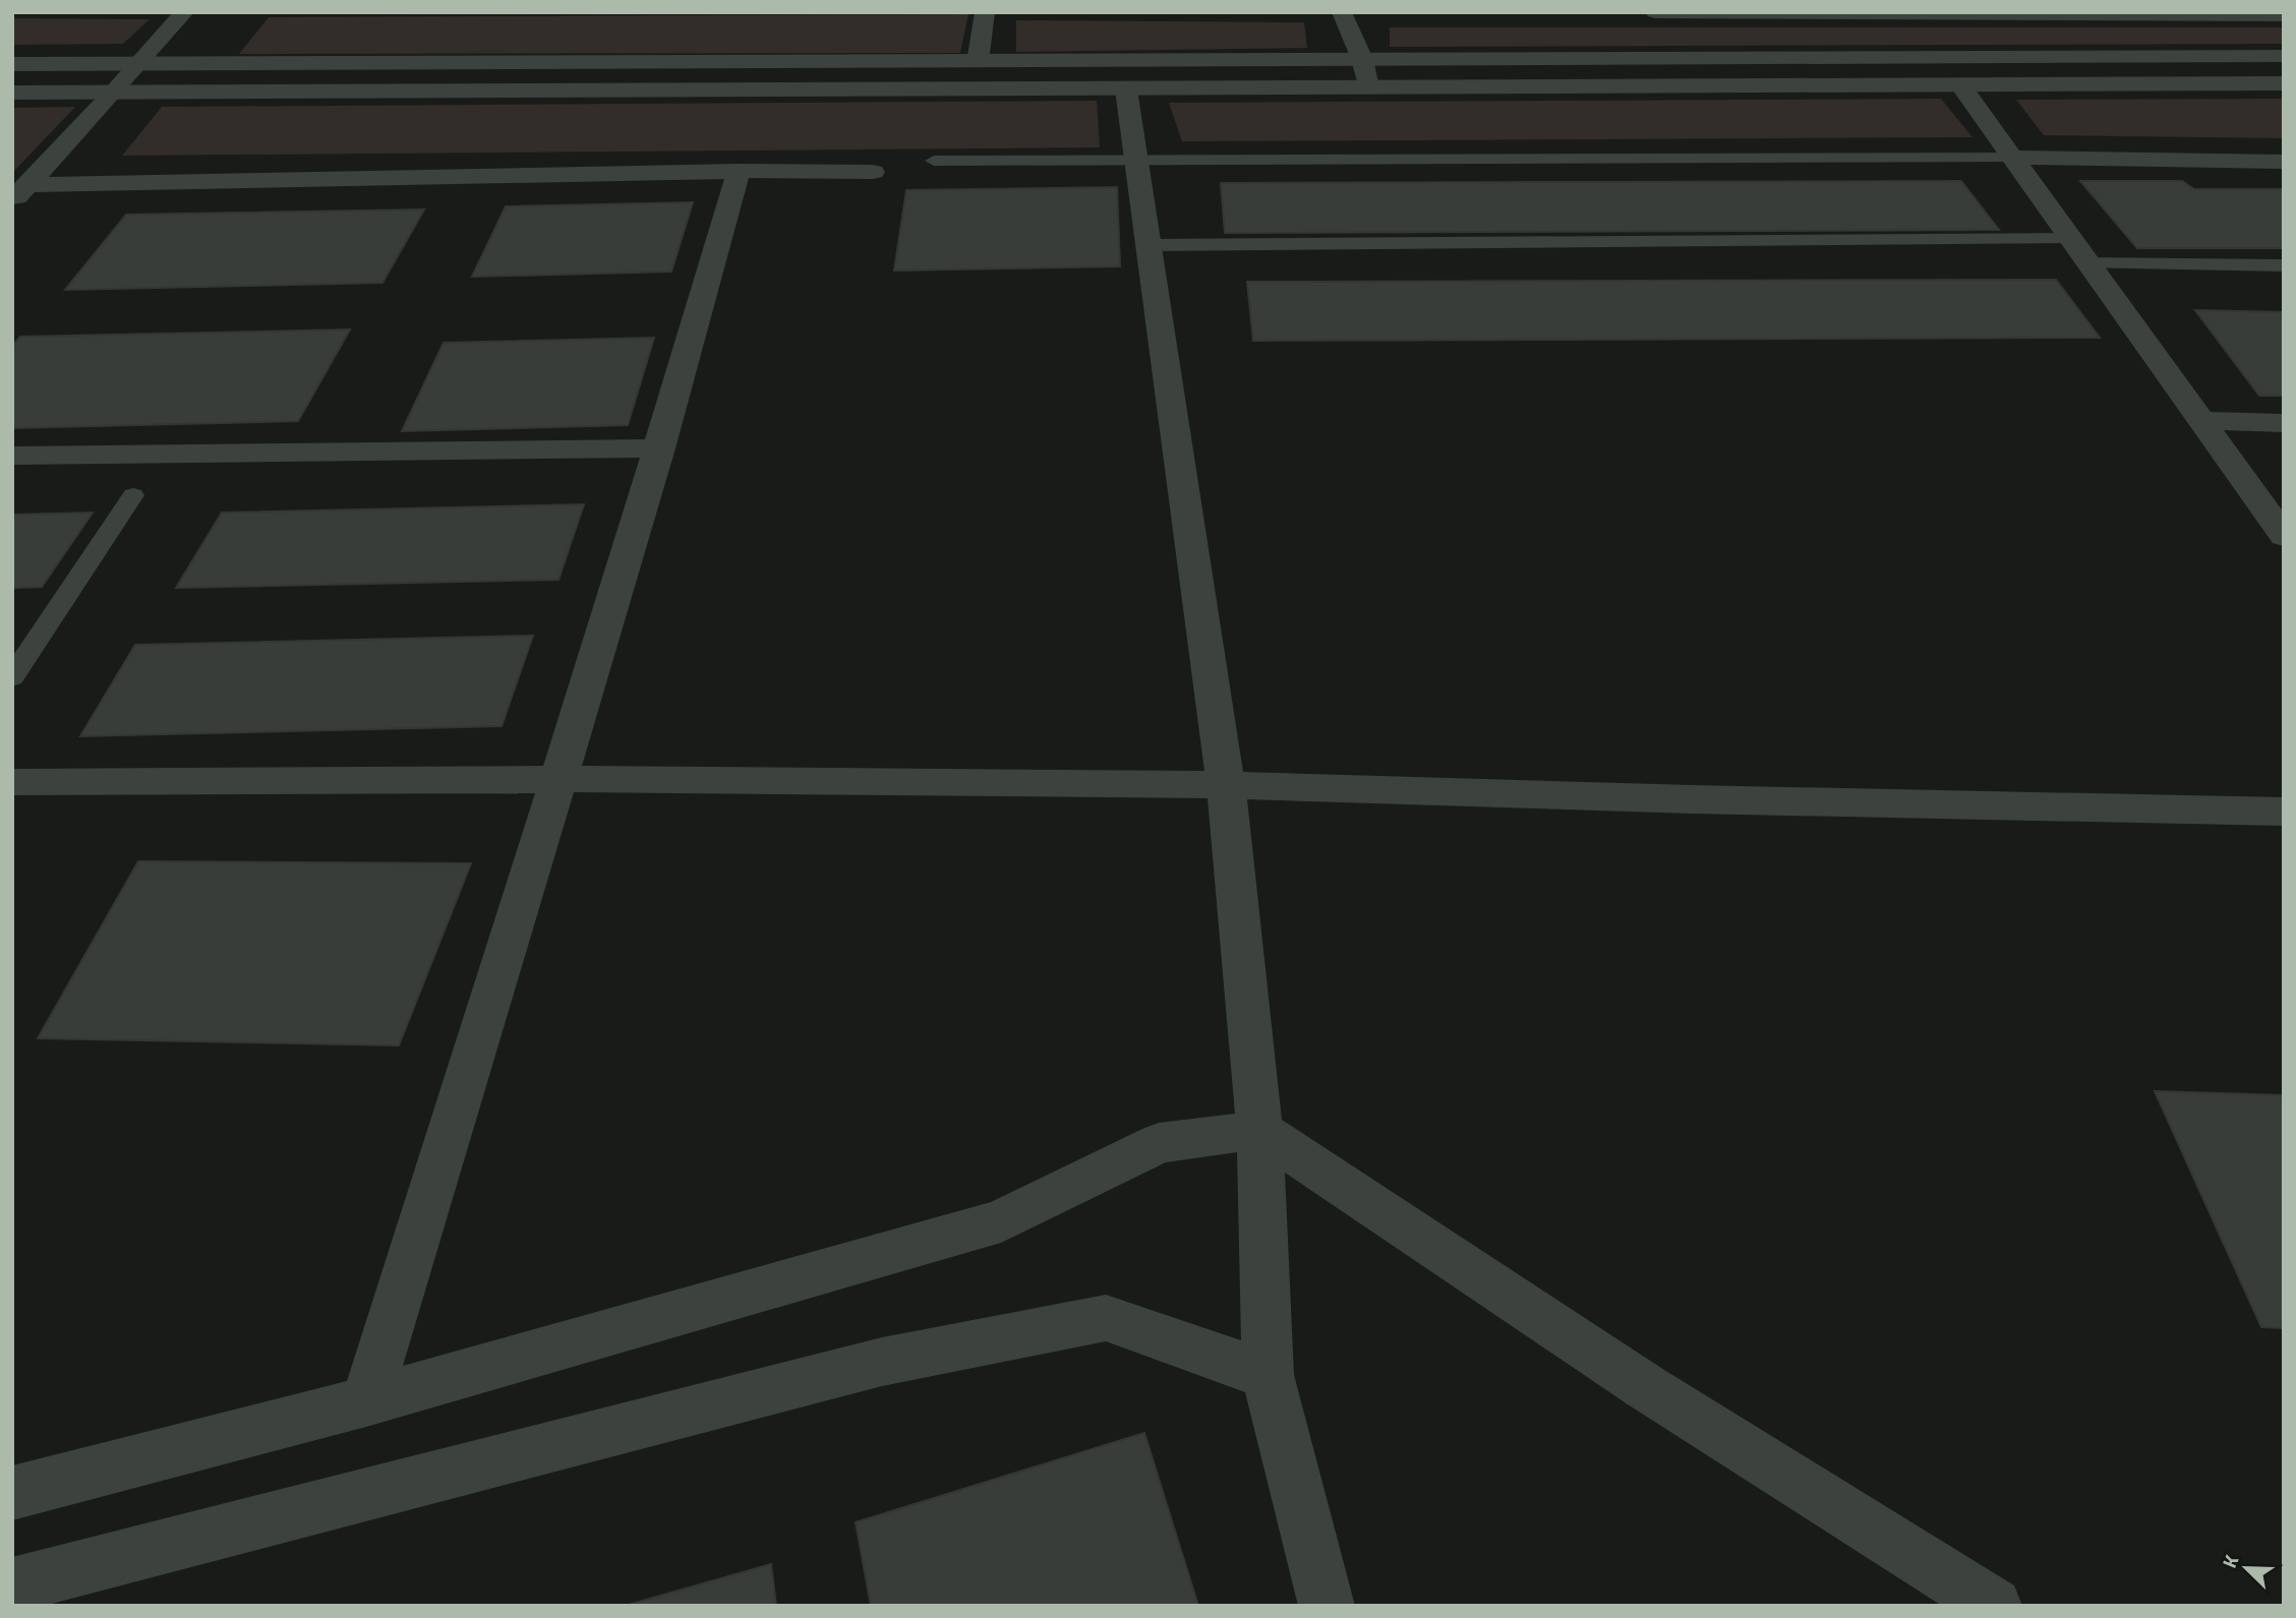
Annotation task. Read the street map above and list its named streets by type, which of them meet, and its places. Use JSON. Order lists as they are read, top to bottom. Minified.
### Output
{"north":"top left"}
